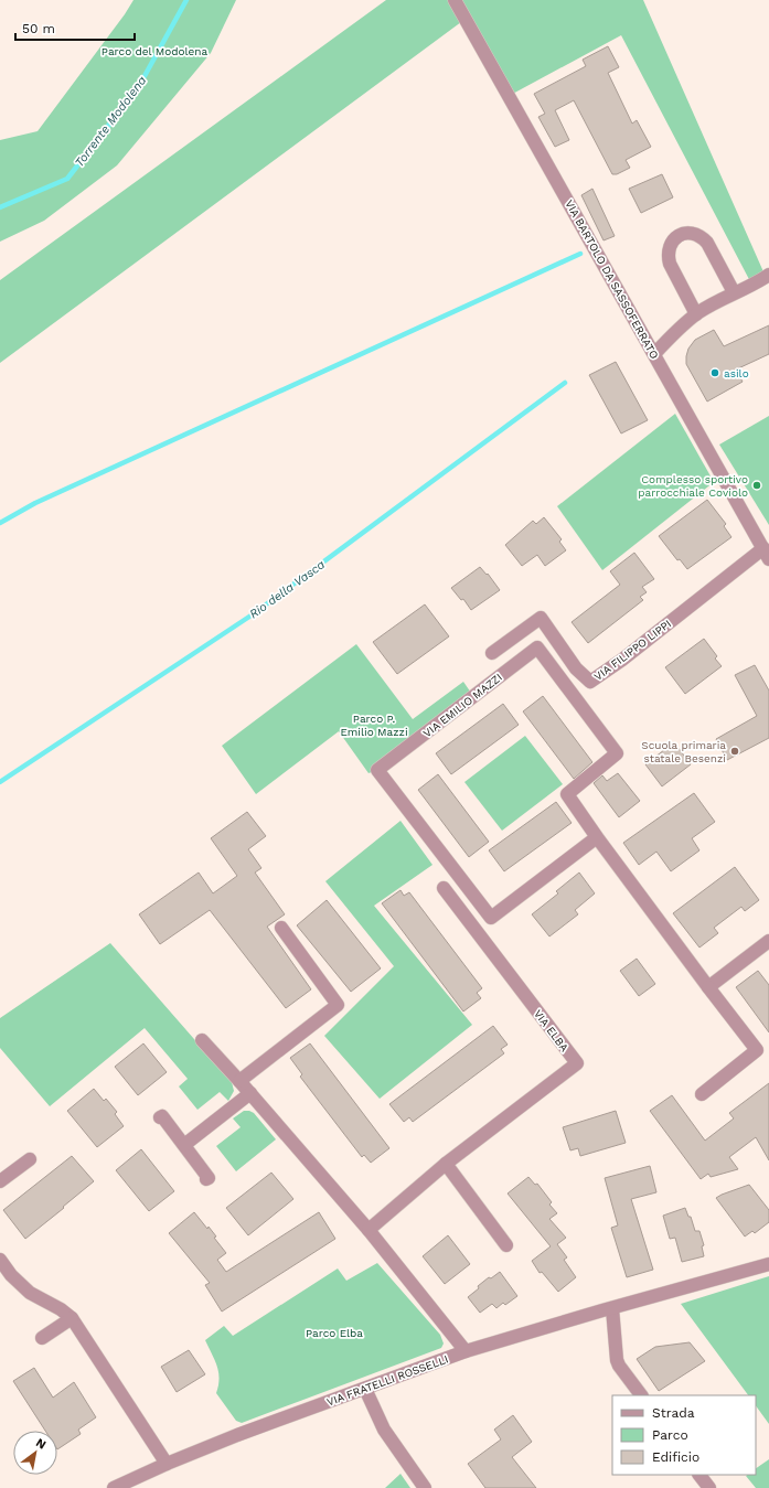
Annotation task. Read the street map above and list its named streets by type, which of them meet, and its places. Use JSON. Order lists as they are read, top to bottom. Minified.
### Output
{"streets":{"street":["VIA BARTOLO DA SASSOFERRATO","VIA FILIPPO LIPPI","VIA EMILIO MAZZI","VIA ELBA","VIA FRATELLI ROSSELLI"]},"crossings":[["VIA BARTOLO DA SASSOFERRATO","VIA FILIPPO LIPPI"]],"water":["Torrente Modolena","Rio della Vasca"],"parks":["Parco del Modolena","Parco P. Emilio Mazzi","Parco Elba"],"places":["asilo","Complesso sportivo parrocchiale Coviolo","Scuola primaria statale Besenzi"],"legend":["Strada","Parco","Edificio"],"scale_bar":"50 m","north":"top right"}
